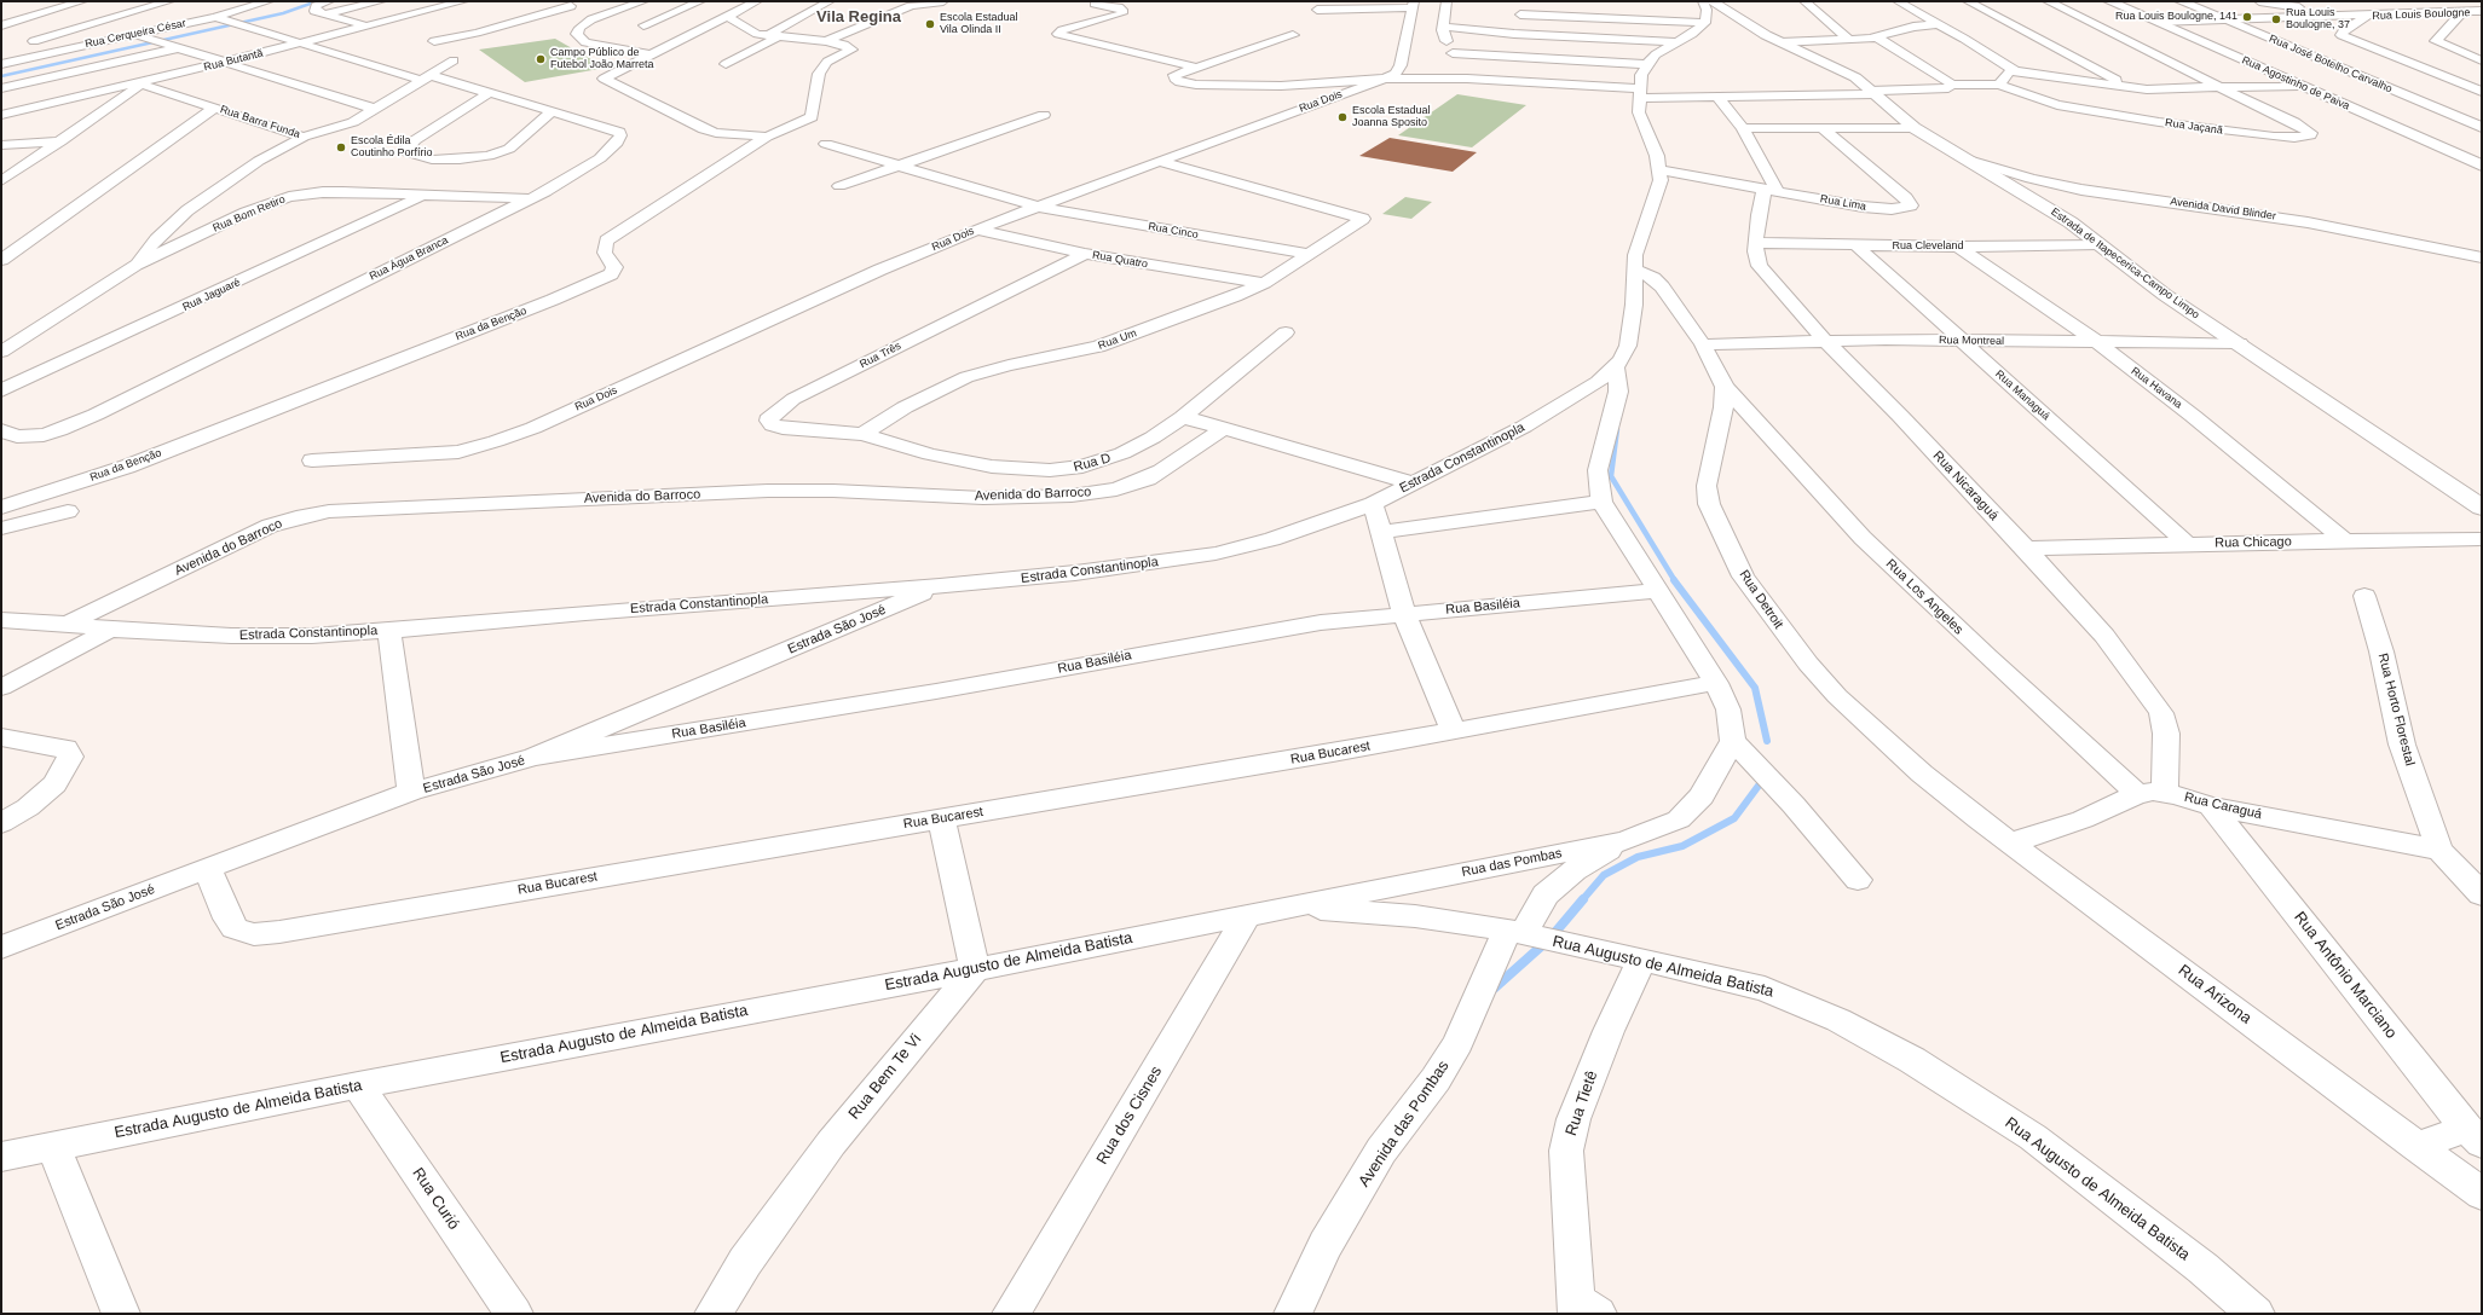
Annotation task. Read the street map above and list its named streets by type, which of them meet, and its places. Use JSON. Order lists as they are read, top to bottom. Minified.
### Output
{"streets":{"main road":["Rua José Botelho Carvalho","Rua Agostinho de Paiva","Estrada de Itapecerica-Campo Limpo"],"street":["Rua Louis Boulogne","Rua Cerqueira César","Rua Butantã","Rua Dois","Rua Barra Funda","Rua Jaçanã","Rua Lima","Avenida David Blinder","Rua Bom Retiro","Rua Cinco","Rua Cleveland","Rua Água Branca","Rua Quatro","Rua Jaguaré","Rua da Benção","Rua Um","Rua Montreal","Rua Três","Rua Havana","Rua Managuá","Estrada Constantinopla","Rua D","Rua Nicaraguá","Avenida do Barroco","Rua Chicago","Rua Los Angeles","Rua Detroit","Rua Basiléia","Estrada São José","Rua Horto Florestal","Rua Bucarest","Rua Caraguá","Rua das Pombas","Estrada Augusto de Almeida Batista","Rua Augusto de Almeida Batista","Rua Antônio Marciano","Rua Arizona","Rua Bem Te Vi","Rua Tietê","Rua dos Cisnes","Avenida das Pombas","Rua Curió"]},"crossings":[["Rua Louis Boulogne","Rua José Botelho Carvalho"],["Rua Louis Boulogne","Rua Agostinho de Paiva"],["Rua Cerqueira César","Rua Água Branca"],["Rua Butantã","Rua Barra Funda"],["Rua Butantã","Rua Água Branca"],["Rua Dois","Rua Jaçanã"],["Rua Dois","Rua Cinco"],["Rua Dois","Rua Quatro"],["Rua Dois","Rua Um"],["Rua Barra Funda","Rua Água Branca"],["Rua Jaçanã","Estrada de Itapecerica-Campo Limpo"],["Rua Lima","Estrada Constantinopla"],["Rua Lima","Rua Nicaraguá"],["Avenida David Blinder","Estrada de Itapecerica-Campo Limpo"],["Rua Bom Retiro","Rua Água Branca"],["Rua Bom Retiro","Rua Jaguaré"],["Rua Cinco","Rua Um"],["Rua Cleveland","Estrada de Itapecerica-Campo Limpo"],["Rua Cleveland","Rua Havana"],["Rua Cleveland","Rua Managuá"],["Rua Cleveland","Rua Nicaraguá"],["Rua Quatro","Rua Um"],["Rua Quatro","Rua Três"],["Estrada de Itapecerica-Campo Limpo","Rua Montreal"],["Rua Um","Rua Três"],["Rua Um","Rua D"],["Rua Montreal","Rua Havana"],["Rua Montreal","Rua Managuá"],["Rua Montreal","Rua Nicaraguá"],["Rua Três","Rua D"],["Rua Havana","Rua Chicago"],["Rua Managuá","Rua Chicago"],["Estrada Constantinopla","Avenida do Barroco"],["Estrada Constantinopla","Estrada São José"],["Rua Nicaraguá","Rua Chicago"],["Rua Nicaraguá","Rua Caraguá"],["Rua Los Angeles","Rua Detroit"],["Rua Los Angeles","Rua Caraguá"],["Rua Detroit","Rua Caraguá"],["Rua Detroit","Rua Arizona"],["Rua Basiléia","Estrada São José"],["Estrada São José","Rua Bucarest"],["Rua Horto Florestal","Rua Caraguá"],["Rua Caraguá","Rua Antônio Marciano"],["Rua Caraguá","Rua Arizona"],["Rua das Pombas","Estrada Augusto de Almeida Batista"],["Rua das Pombas","Rua Augusto de Almeida Batista"],["Rua das Pombas","Rua dos Cisnes"],["Rua das Pombas","Avenida das Pombas"],["Estrada Augusto de Almeida Batista","Rua Bem Te Vi"],["Estrada Augusto de Almeida Batista","Rua dos Cisnes"],["Estrada Augusto de Almeida Batista","Rua Curió"],["Rua Augusto de Almeida Batista","Rua Tietê"],["Rua Augusto de Almeida Batista","Avenida das Pombas"]],"districts":["Vila Regina"],"places":["Rua Louis Boulogne, 141","Rua Louis Boulogne, 37","Escola Estadual Vila Olinda II","Campo Público de Futebol João Marreta","Escola Estadual Joanna Sposito","Escola Édila Coutinho Porfírio"]}
